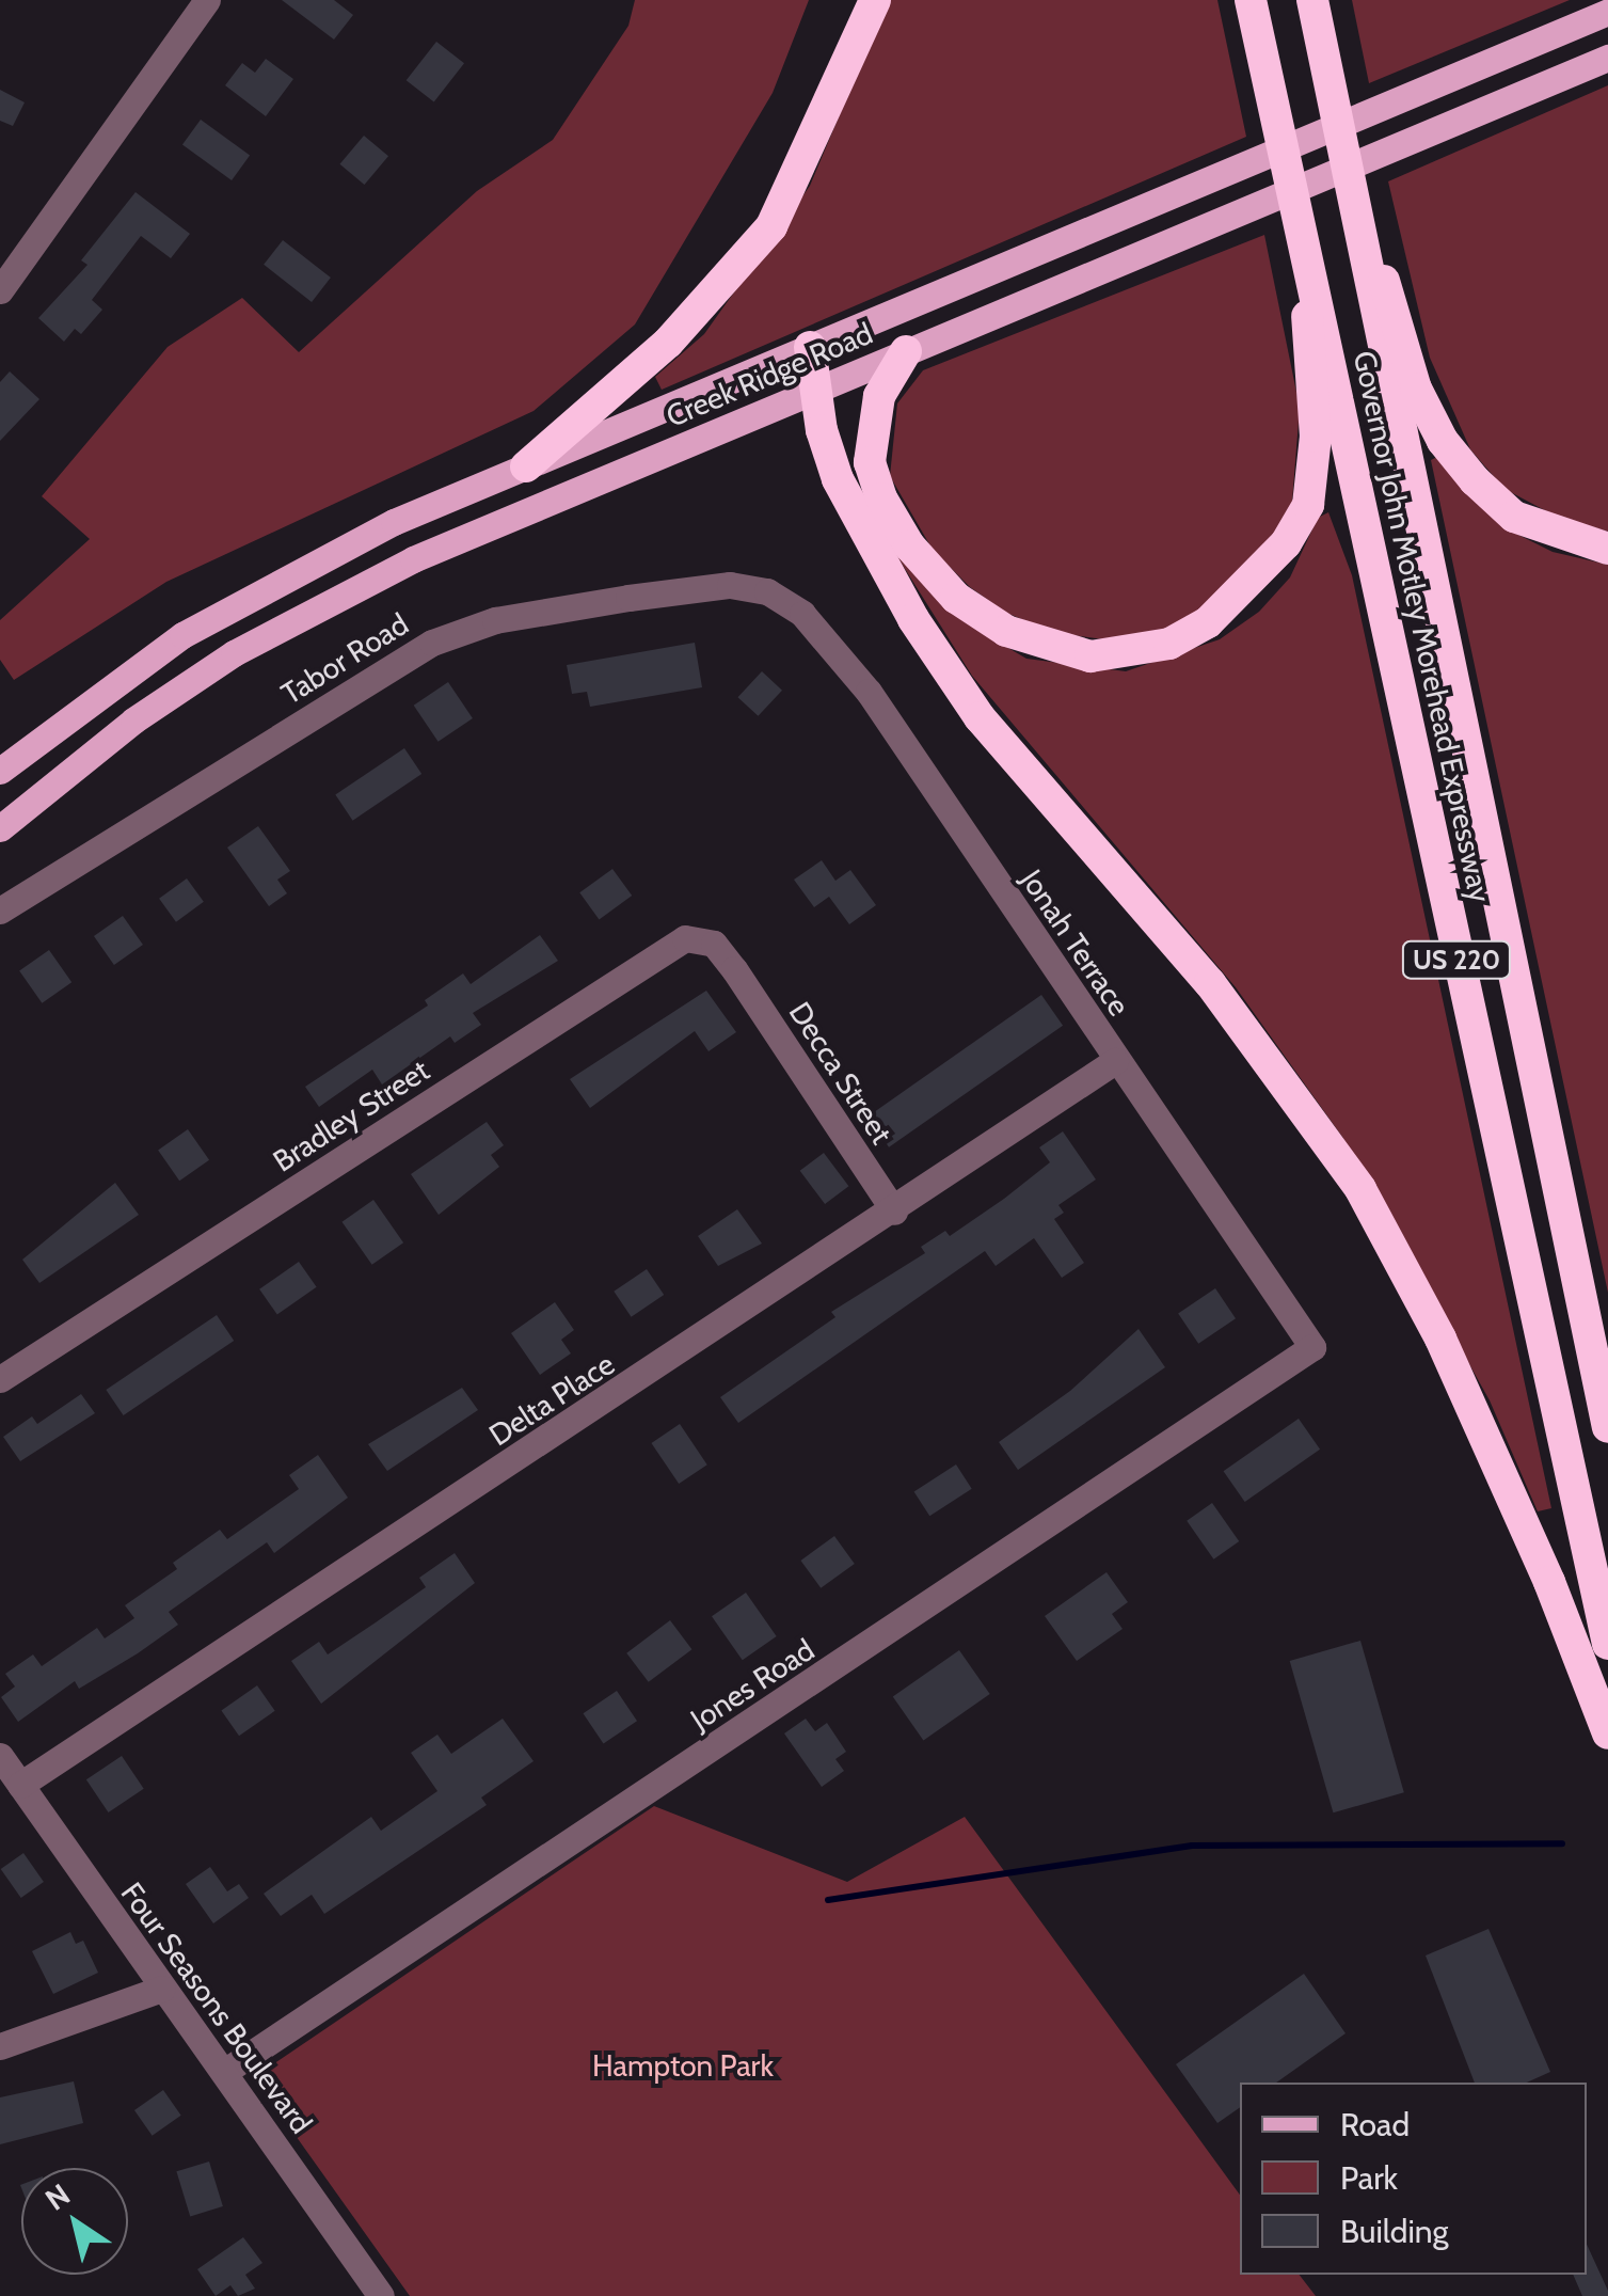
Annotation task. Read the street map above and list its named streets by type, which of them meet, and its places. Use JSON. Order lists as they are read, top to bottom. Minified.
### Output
{"streets":{"highway":["Governor John Motley Morehead Expressway","US 220"],"main road":["Creek Ridge Road"],"street":["Tabor Road","Jonah Terrace","Decca Street","Bradley Street","Delta Place","Jones Road","Four Seasons Boulevard"]},"crossings":[["Tabor Road","Jonah Terrace"],["Jonah Terrace","Delta Place"],["Jonah Terrace","Jones Road"],["Decca Street","Bradley Street"],["Decca Street","Delta Place"],["Delta Place","Four Seasons Boulevard"],["Jones Road","Four Seasons Boulevard"]],"parks":["Hampton Park"],"legend":["Road","Park","Building"],"north":"top left"}
